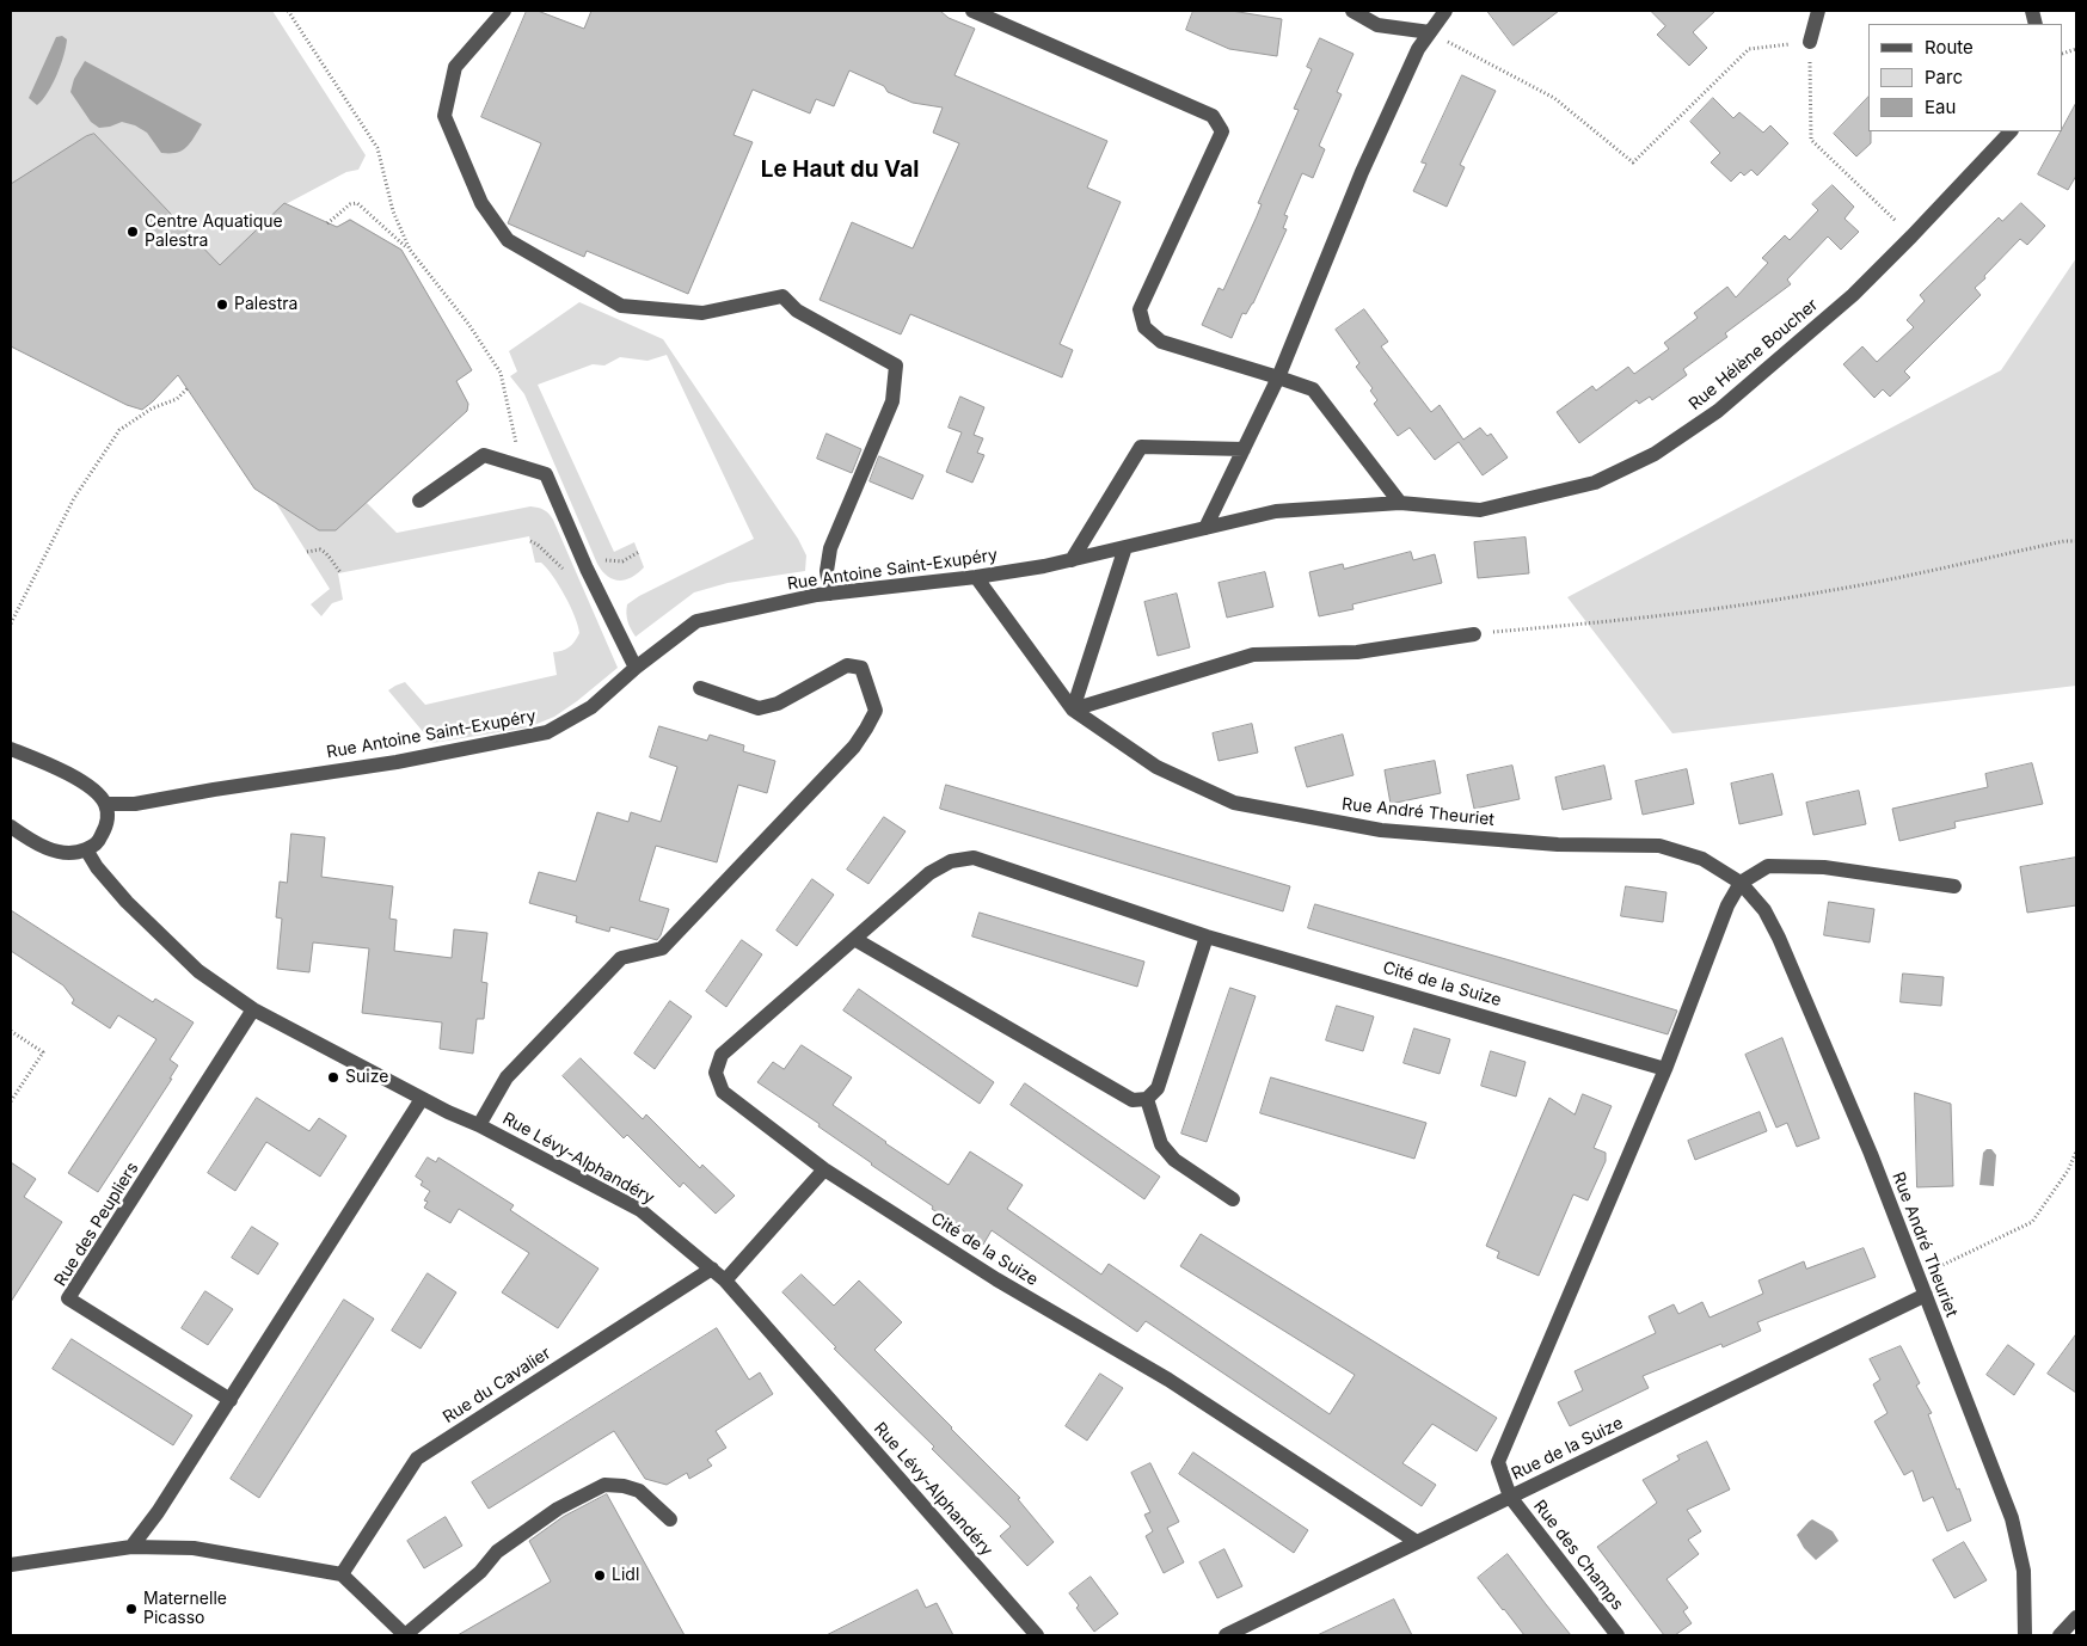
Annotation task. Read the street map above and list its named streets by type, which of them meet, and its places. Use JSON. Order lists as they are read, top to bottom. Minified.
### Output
{"streets":{"street":["Rue Hélène Boucher","Rue Antoine Saint-Exupéry","Rue André Theuriet","Cité de la Suize","Rue Lévy-Alphandéry","Rue des Peupliers","Rue du Cavalier","Rue de la Suize","Rue des Champs"]},"crossings":[["Rue Hélène Boucher","Rue Antoine Saint-Exupéry"],["Rue Antoine Saint-Exupéry","Rue André Theuriet"],["Rue André Theuriet","Rue de la Suize"],["Cité de la Suize","Rue de la Suize"],["Rue Lévy-Alphandéry","Rue des Peupliers"],["Rue Lévy-Alphandéry","Rue du Cavalier"],["Rue de la Suize","Rue des Champs"]],"districts":["Le Haut du Val"],"places":["Centre Aquatique Palestra","Palestra","Suize","Lidl","Maternelle Picasso"],"legend":["Route","Parc","Eau"]}
